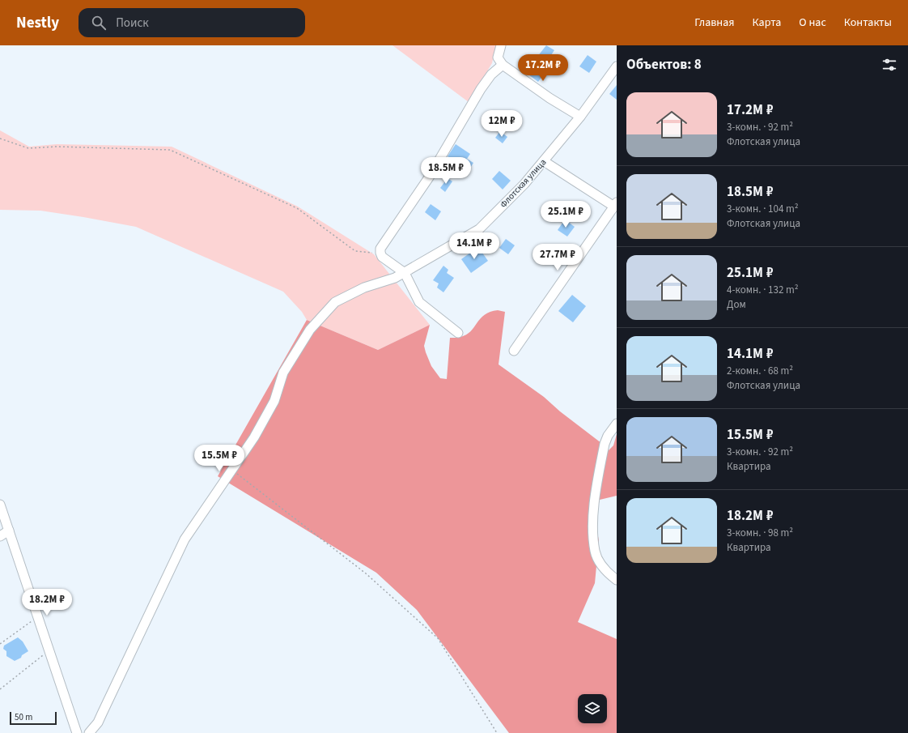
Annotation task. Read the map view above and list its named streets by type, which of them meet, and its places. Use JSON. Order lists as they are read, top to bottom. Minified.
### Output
{"streets":{"street":["Флотская улица"]},"scale_bar":"50 m","page":{"header":"Nestly","search":"Поиск","nav":["Главная","Карта","О нас","Контакты"],"heading":"Объектов: 8","price":["17.2M ₽","12M ₽","18.5M ₽","25.1M ₽","14.1M ₽","27.7M ₽","15.5M ₽","18.2M ₽"],"list":[{"name":"17.2M ₽","note":"3-комн. · 92 m² · Флотская улица"},{"name":"18.5M ₽","note":"3-комн. · 104 m² · Флотская улица"},{"name":"25.1M ₽","note":"4-комн. · 132 m² · Дом"},{"name":"14.1M ₽","note":"2-комн. · 68 m² · Флотская улица"},{"name":"15.5M ₽","note":"3-комн. · 92 m² · Квартира"},{"name":"18.2M ₽","note":"3-комн. · 98 m² · Квартира"}],"scale":"50 m"}}
